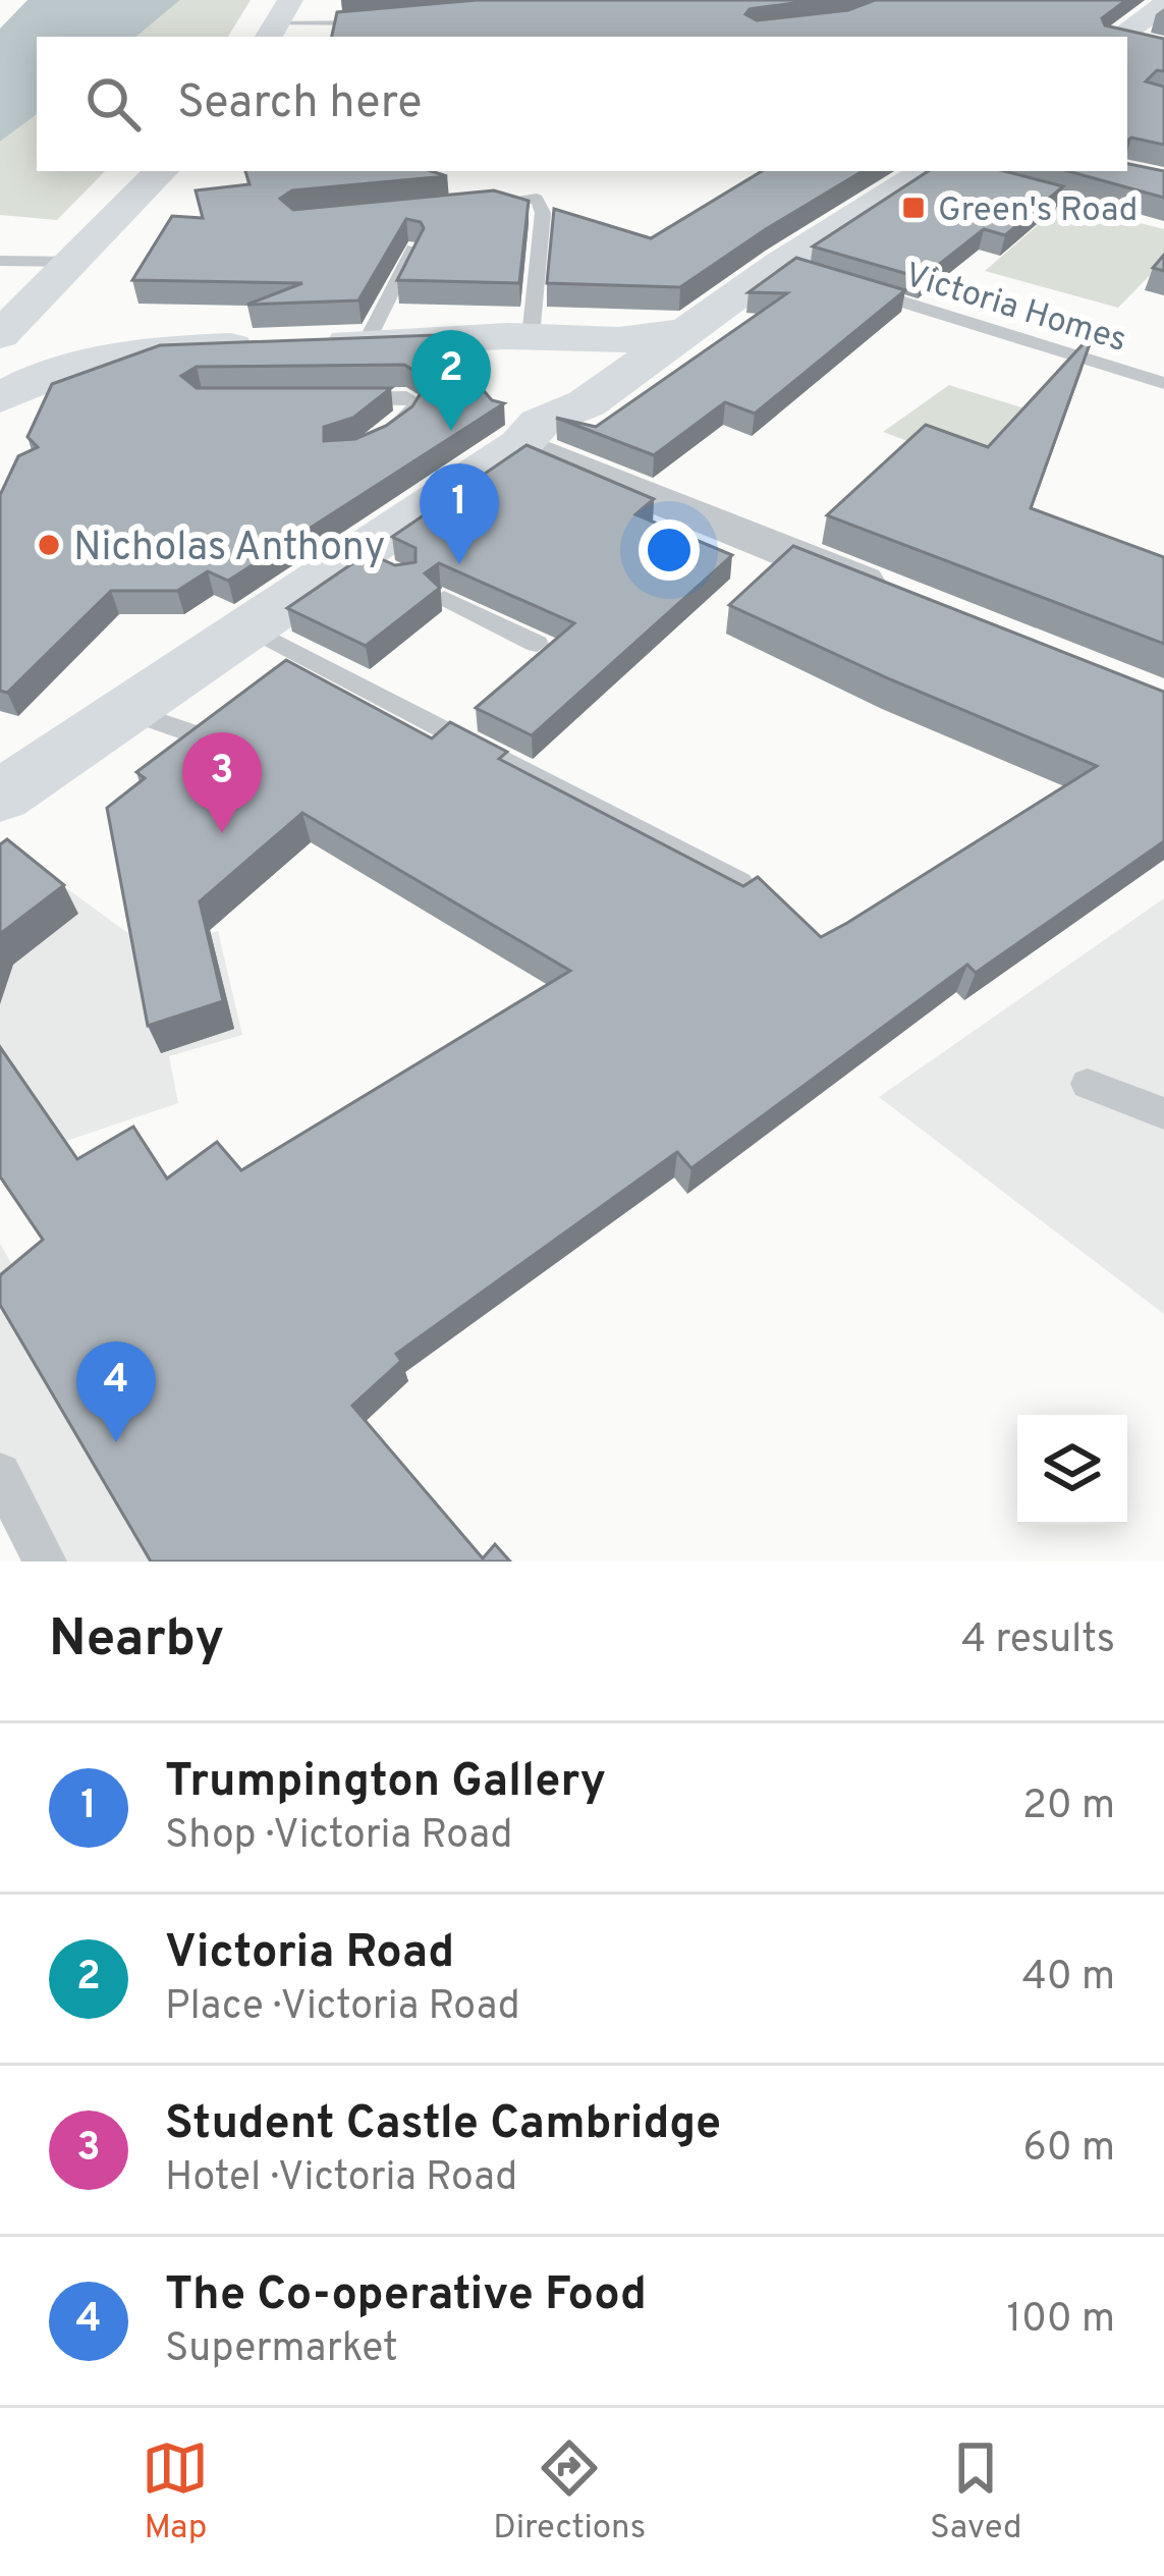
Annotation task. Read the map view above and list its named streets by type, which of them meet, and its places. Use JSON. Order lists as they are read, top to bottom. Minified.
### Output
{"streets":{"lane":["Victoria Homes"]},"places":{"transit":["Green's Road"],"other":["Nicholas Anthony"]},"page":{"search":"Search here","pins":["2","1","3","4"],"heading":["Nearby","4 results"],"list":[{"mark":"1","name":"Trumpington Gallery","note":"Shop · Victoria Road","value":"20 m"},{"mark":"2","name":"Victoria Road","note":"Place · Victoria Road","value":"40 m"},{"mark":"3","name":"Student Castle Cambridge","note":"Hotel · Victoria Road","value":"60 m"},{"mark":"4","name":"The Co-operative Food","note":"Supermarket","value":"100 m"}],"nav":["Map","Directions","Saved"]}}
